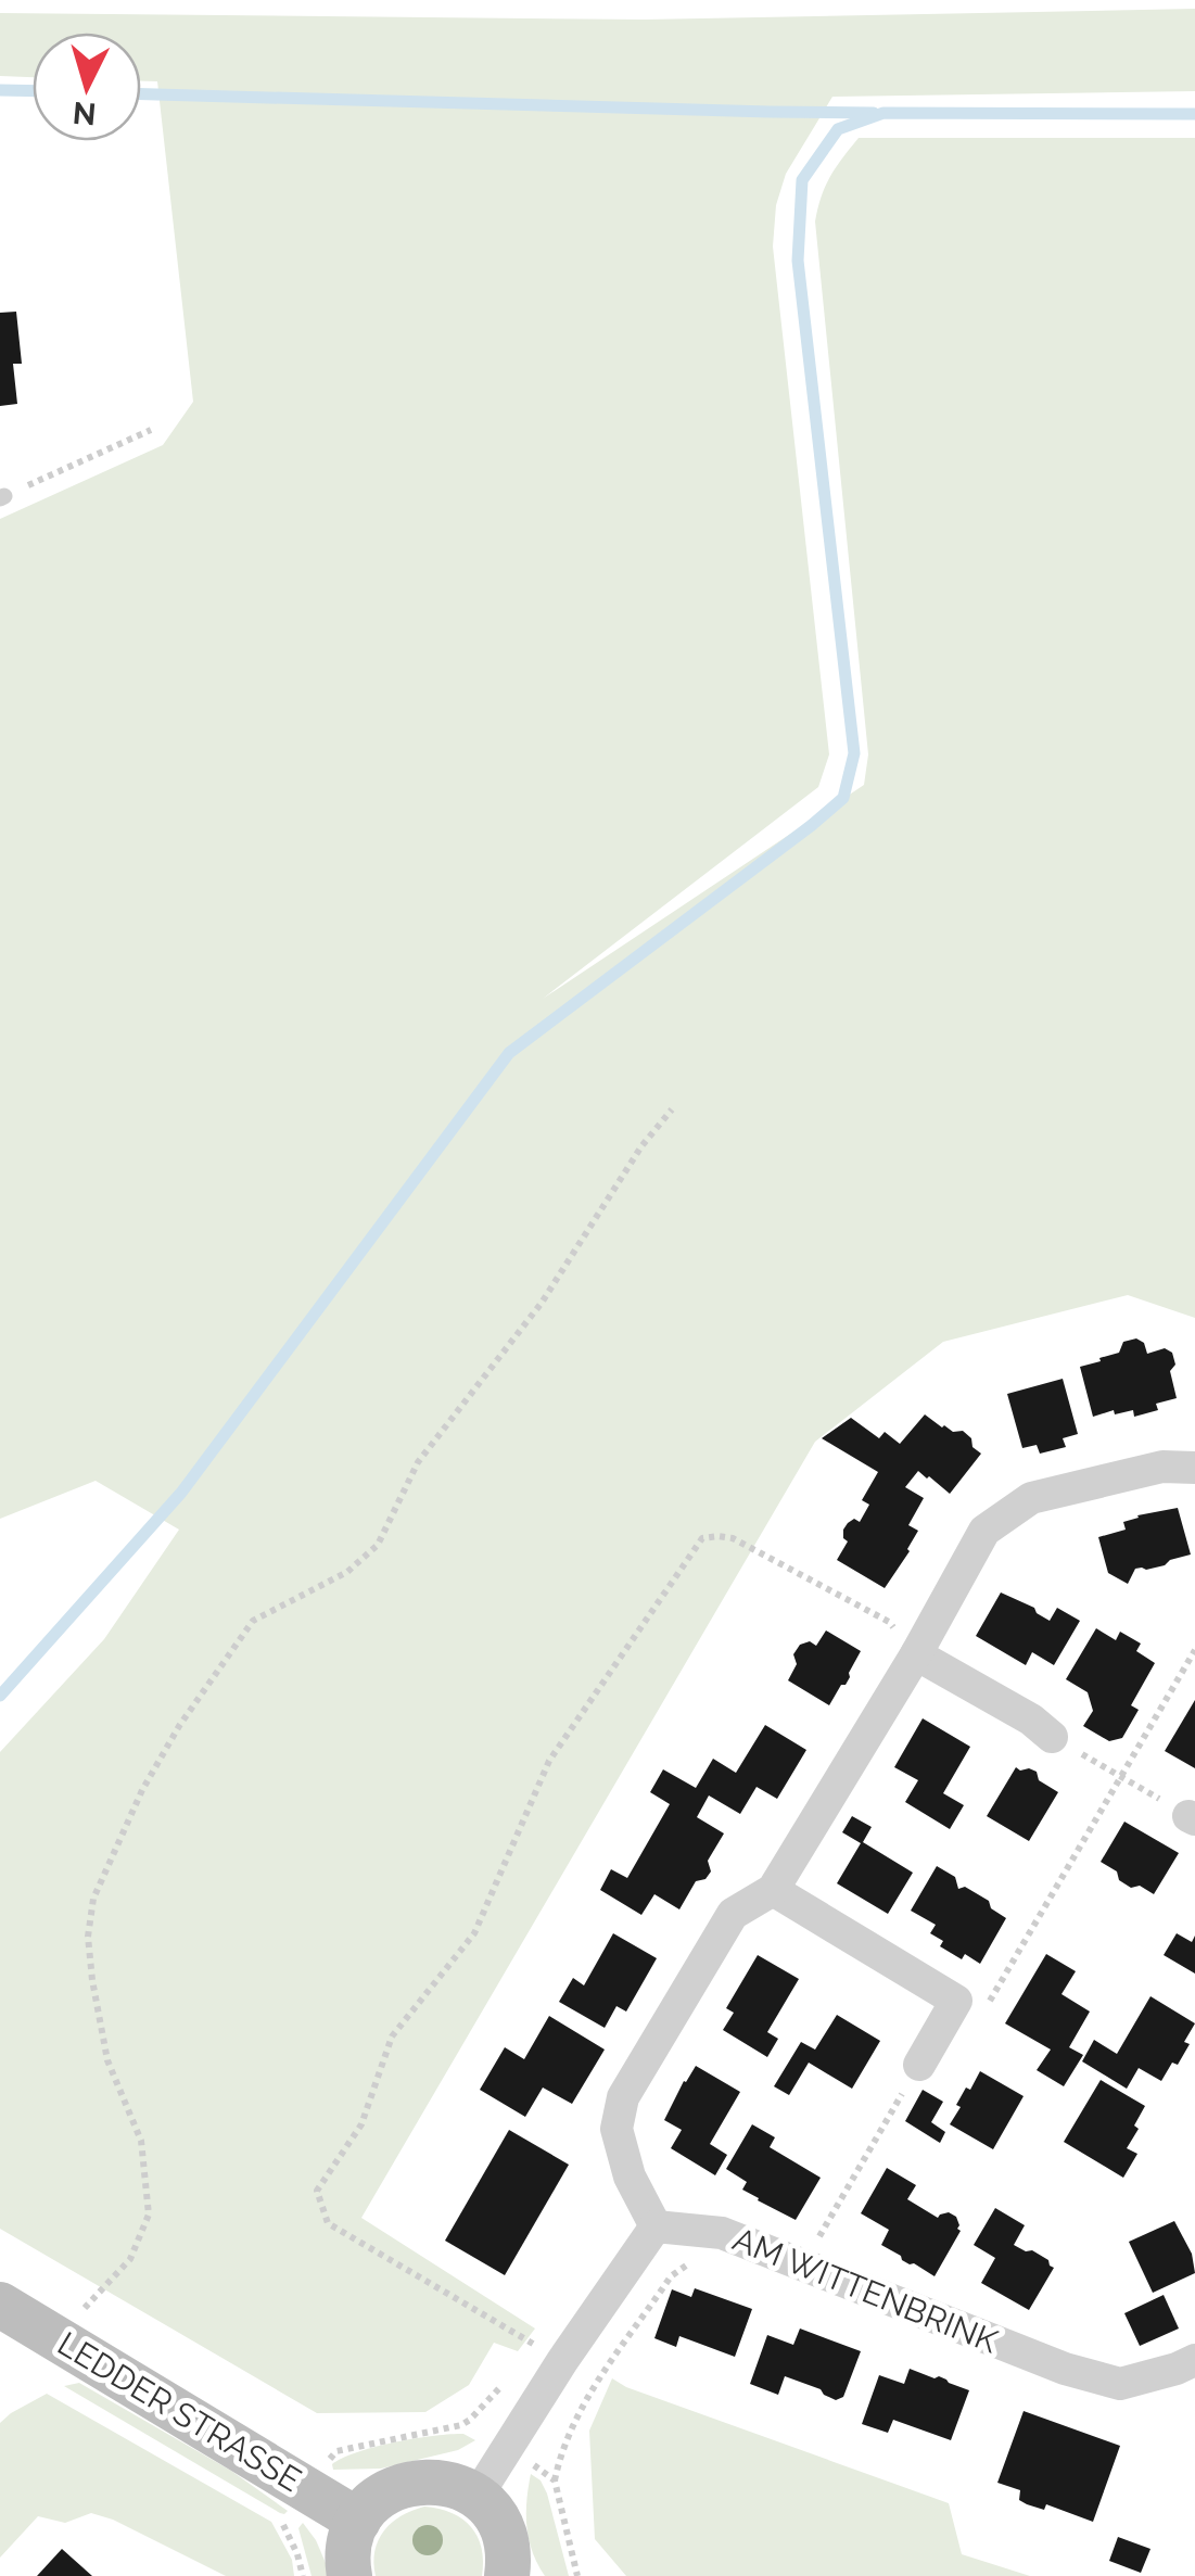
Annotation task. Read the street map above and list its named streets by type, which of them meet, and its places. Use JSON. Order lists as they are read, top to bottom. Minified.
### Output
{"streets":{"main road":["LEDDER STRASSE"],"street":["AM WITTENBRINK"]},"north":"bottom"}
